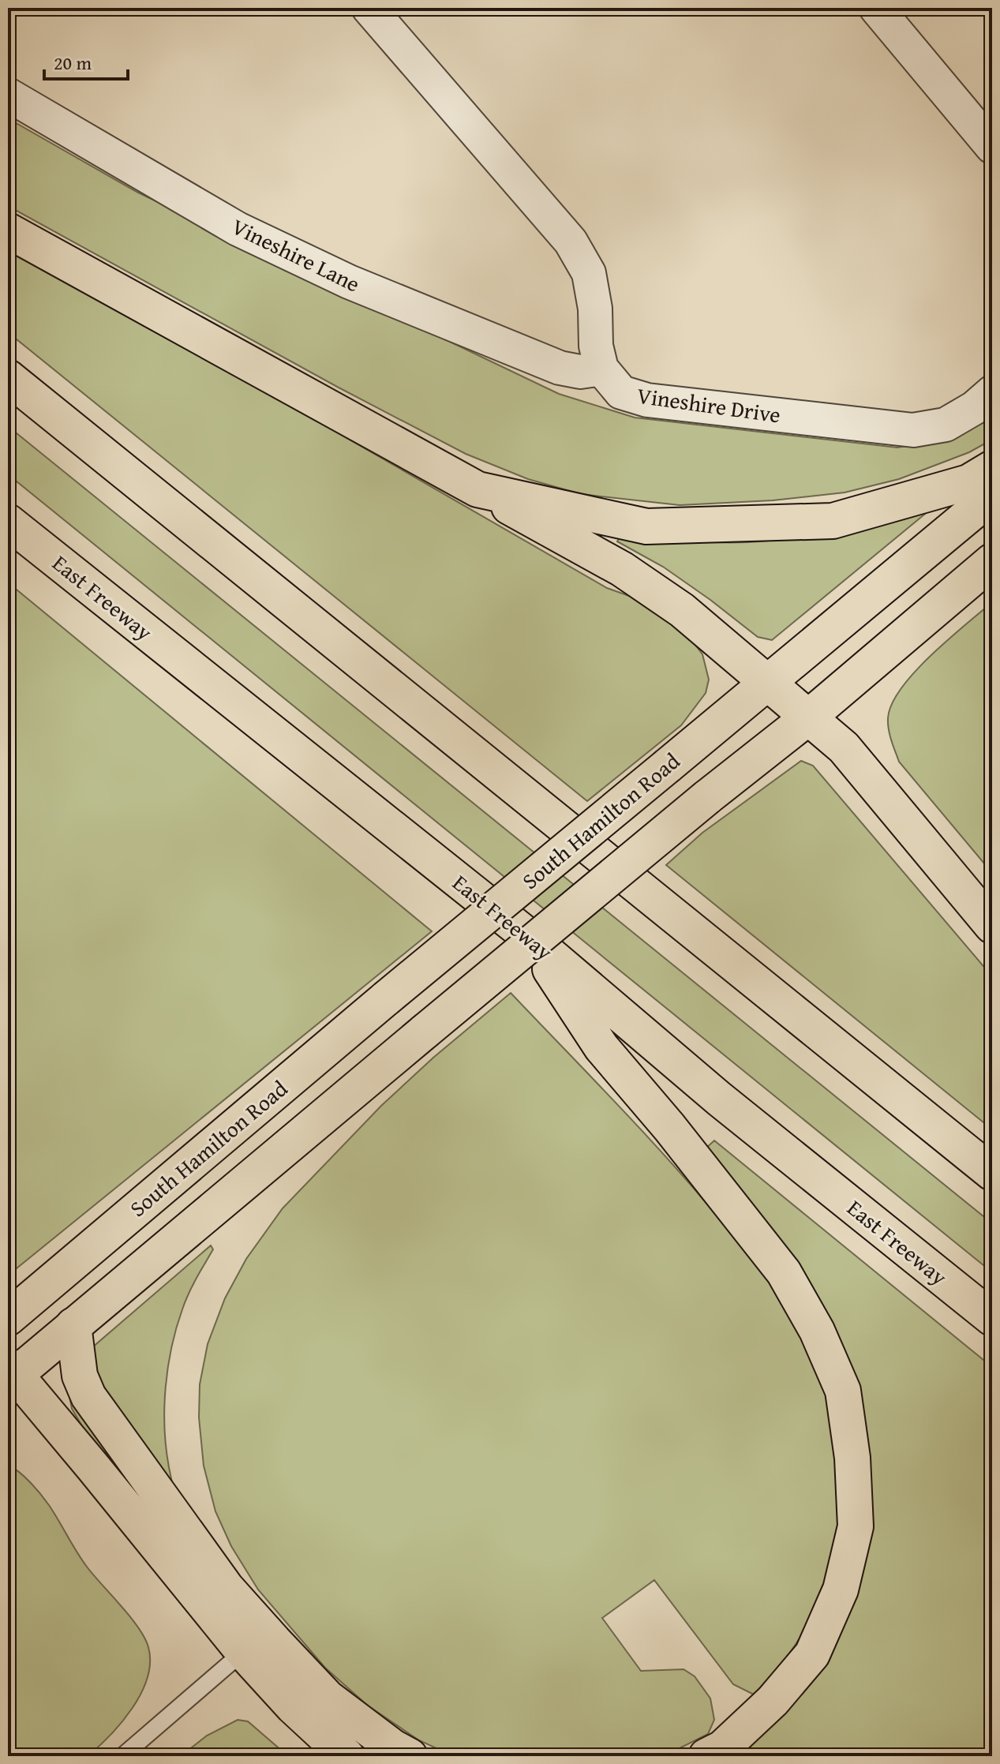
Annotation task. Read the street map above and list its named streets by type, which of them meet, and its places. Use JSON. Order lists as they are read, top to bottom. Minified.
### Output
{"streets":{"main road":["East Freeway","South Hamilton Road"],"street":["Vineshire Lane","Vineshire Drive"]},"crossings":[["Vineshire Lane","Vineshire Drive"]],"scale_bar":"20 m"}
